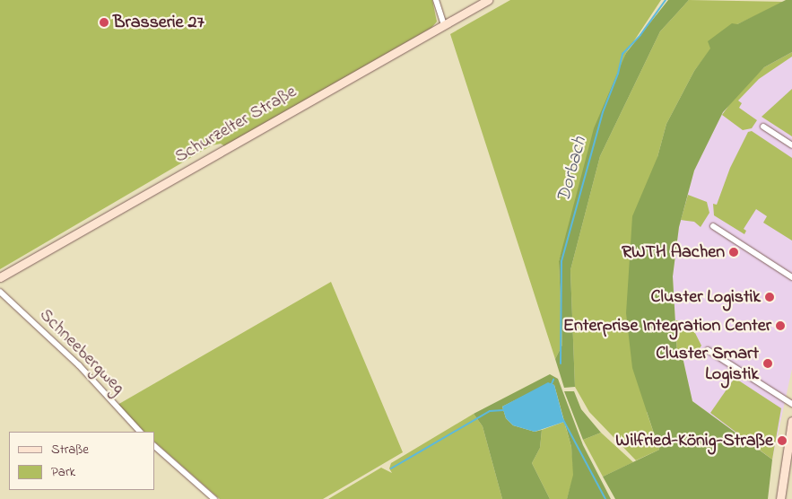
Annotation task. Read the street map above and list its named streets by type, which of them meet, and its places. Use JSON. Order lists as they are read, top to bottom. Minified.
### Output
{"streets":{"street":["Schurzelter Straße","Schneebergweg"]},"water":["Dorbach"],"places":["Brasserie 27","RWTH Aachen","Cluster Logistik","Enterprise Integration Center","Cluster Smart Logistik","Wilfried-König-Straße"],"legend":["Straße","Park"]}
